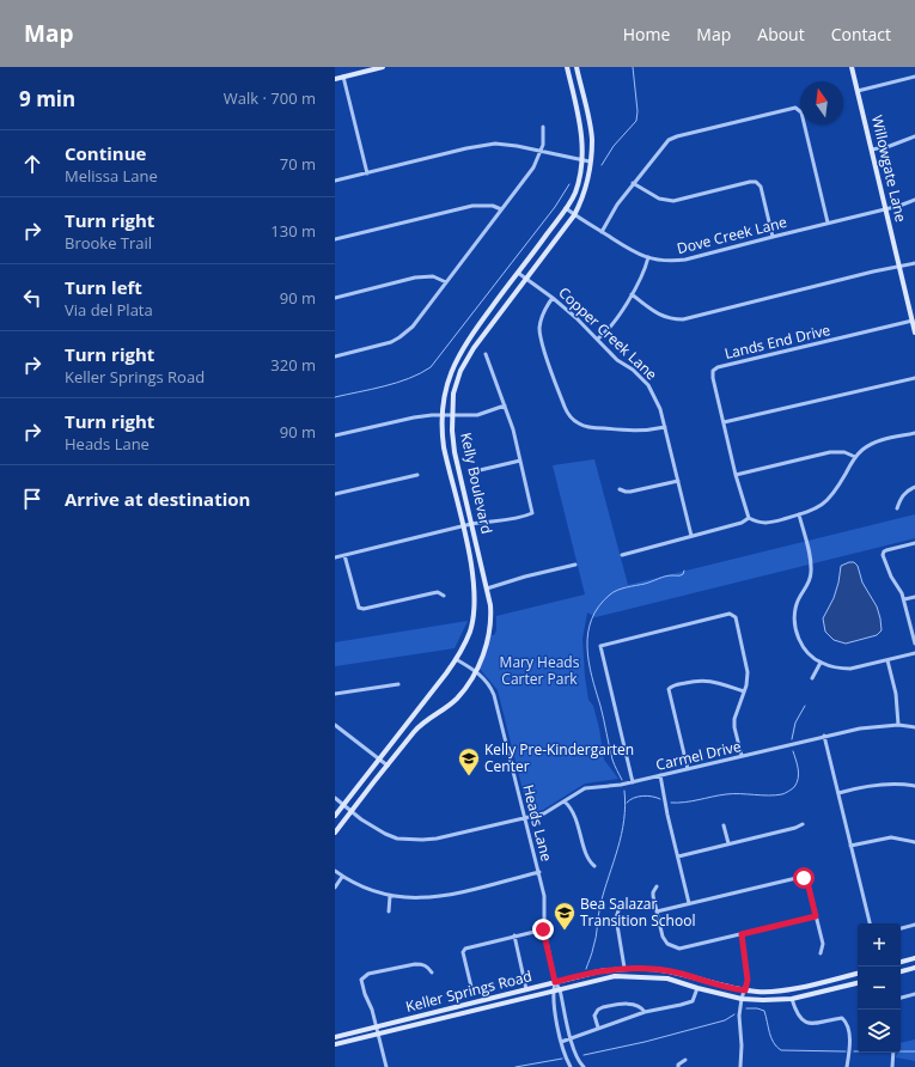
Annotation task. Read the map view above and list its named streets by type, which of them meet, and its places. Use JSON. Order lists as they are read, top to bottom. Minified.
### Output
{"streets":{"main road":["Willowgate Lane","Kelly Boulevard","Keller Springs Road"],"street":["Dove Creek Lane","Copper Creek Lane","Lands End Drive","Carmel Drive","Heads Lane"]},"crossings":[["Willowgate Lane","Dove Creek Lane"],["Willowgate Lane","Lands End Drive"],["Dove Creek Lane","Kelly Boulevard"],["Copper Creek Lane","Kelly Boulevard"],["Kelly Boulevard","Carmel Drive"],["Kelly Boulevard","Heads Lane"],["Carmel Drive","Heads Lane"],["Heads Lane","Keller Springs Road"]],"parks":["Mary Heads Carter Park"],"places":{"school or university":["Kelly Pre-Kindergarten Center","Bea Salazar Transition School"]},"north":"top","page":{"header":"Map","nav":["Home","Map","About","Contact"],"heading":["9 min","Walk · 700 m"],"list":[["Continue","Melissa Lane","70 m"],["Turn right","Brooke Trail","130 m"],["Turn left","Via del Plata","90 m"],["Turn right","Keller Springs Road","320 m"],["Turn right","Heads Lane","90 m"],"Arrive at destination"],"map_buttons":["+","−"]}}
